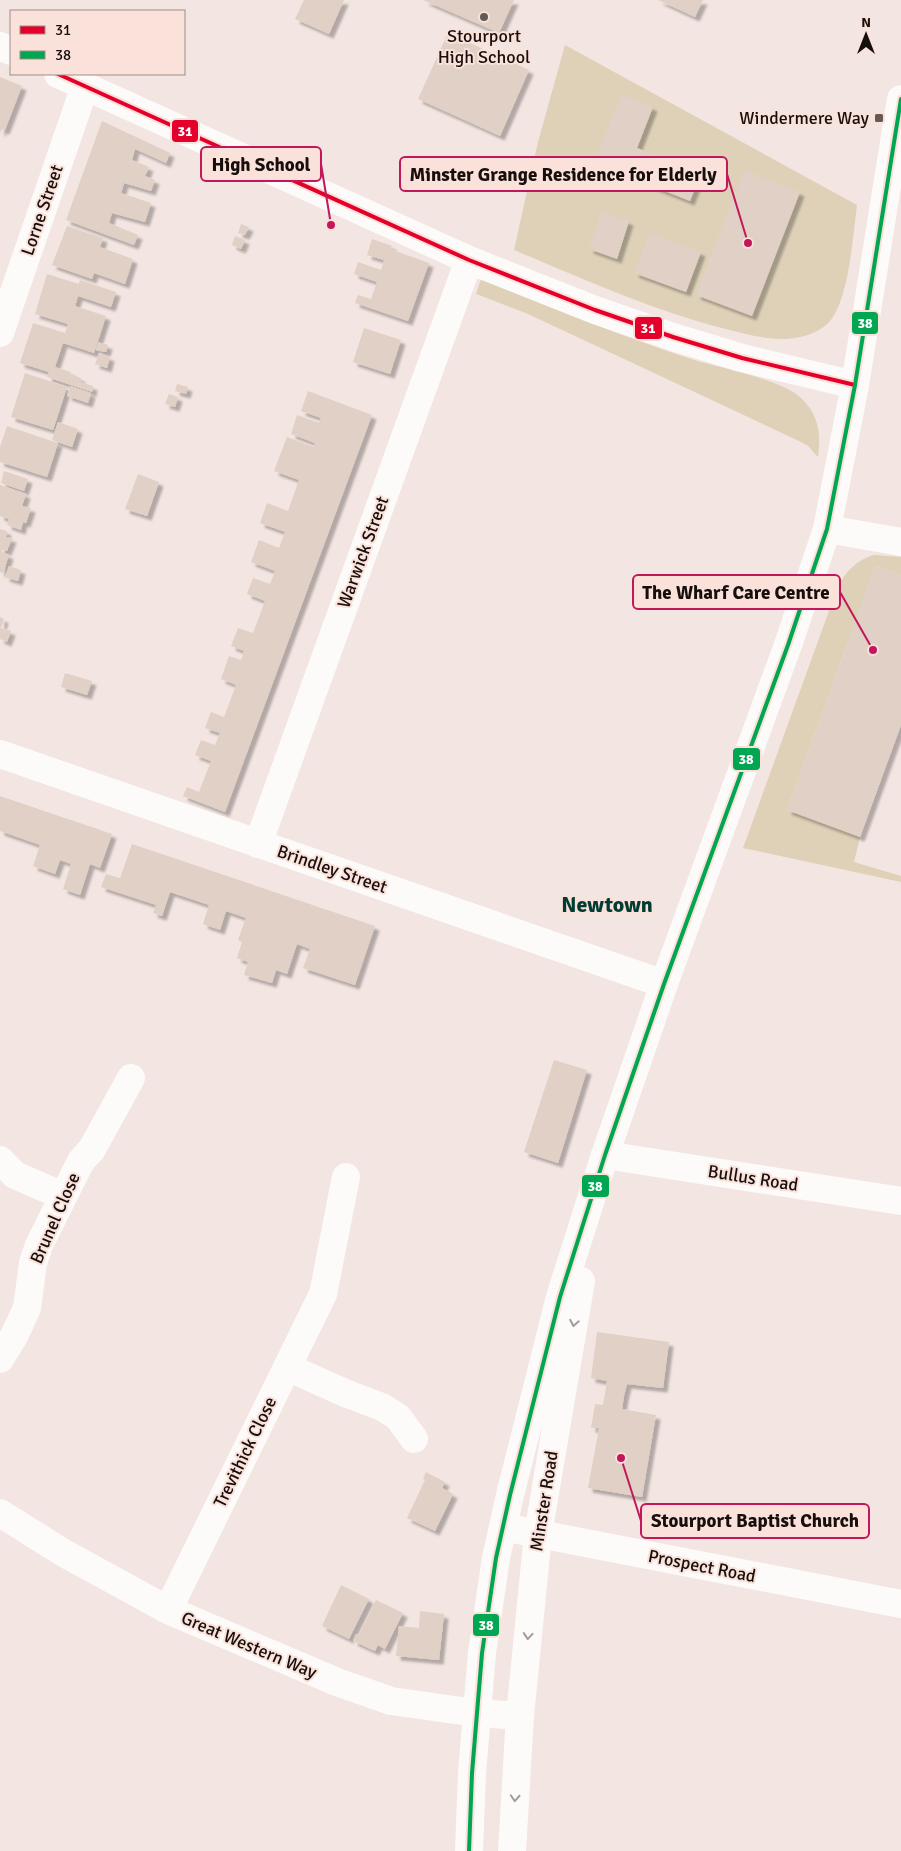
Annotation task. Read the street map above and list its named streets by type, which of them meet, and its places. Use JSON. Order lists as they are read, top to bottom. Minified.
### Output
{"streets":{"street":["Lorne Street","Warwick Street","Brindley Street","Bullus Road","Brunel Close","Trevithick Close","Minster Road","Prospect Road","Great Western Way"]},"crossings":[["Warwick Street","Brindley Street"],["Brindley Street","Minster Road"],["Bullus Road","Minster Road"],["Trevithick Close","Great Western Way"],["Minster Road","Prospect Road"],["Minster Road","Great Western Way"]],"districts":["Newtown"],"places":{"other":["Stourport High School","High School","Minster Grange Residence for Elderly","The Wharf Care Centre","Stourport Baptist Church"],"transit":["Windermere Way"]},"lines":["transit line 31","transit line 38"],"legend":["31","38"],"north":"top"}
